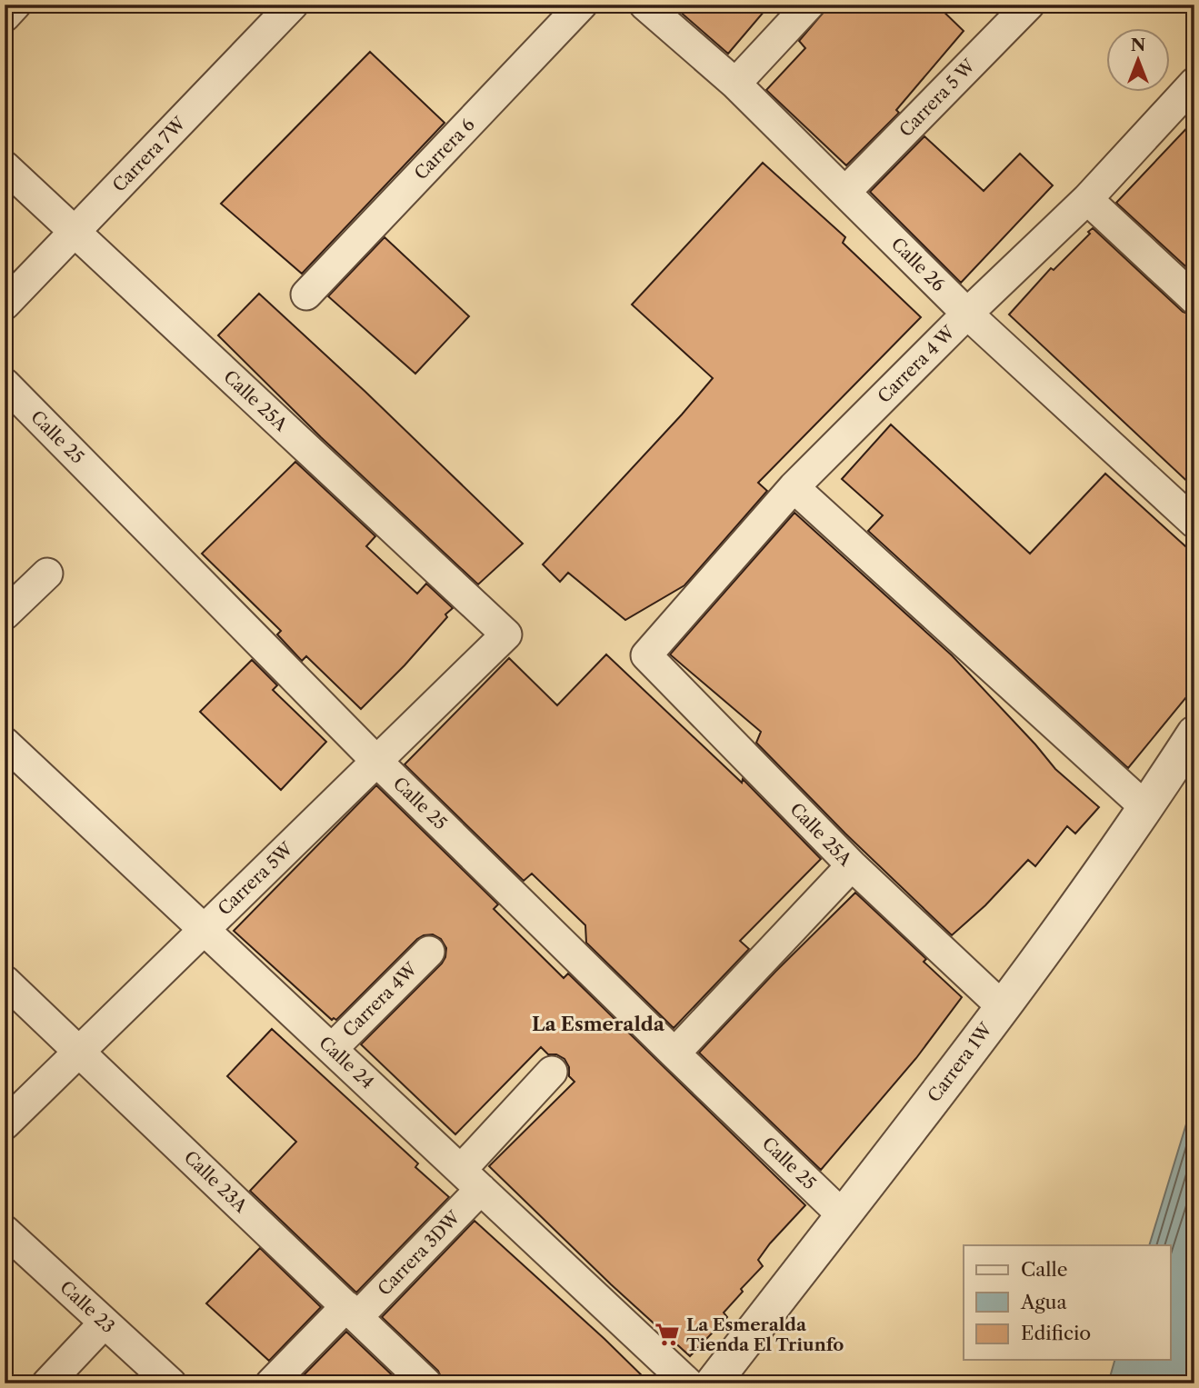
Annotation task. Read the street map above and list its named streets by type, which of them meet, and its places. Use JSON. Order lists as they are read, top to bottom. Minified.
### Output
{"streets":{"street":["Carrera 5 W","Carrera 6","Carrera 7W","Calle 26","Carrera 4 W","Calle 25A","Calle 25","Carrera 5W","Carrera 4W","Calle 24","Carrera 1W","Calle 23A","Carrera 3DW","Calle 23"]},"crossings":[["Carrera 5 W","Calle 26"],["Carrera 7W","Calle 25A"],["Calle 26","Carrera 4 W"],["Carrera 4 W","Calle 25A"],["Calle 25A","Carrera 5W"],["Calle 25A","Carrera 1W"],["Calle 25","Carrera 5W"],["Calle 25","Carrera 1W"],["Carrera 5W","Calle 24"],["Carrera 5W","Calle 23A"],["Carrera 4W","Calle 24"],["Calle 24","Carrera 3DW"],["Calle 23A","Carrera 3DW"]],"districts":["La Esmeralda"],"places":{"supermarket":["La Esmeralda Tienda El Triunfo"]},"legend":["Calle","Agua","Edificio"],"north":"top"}
